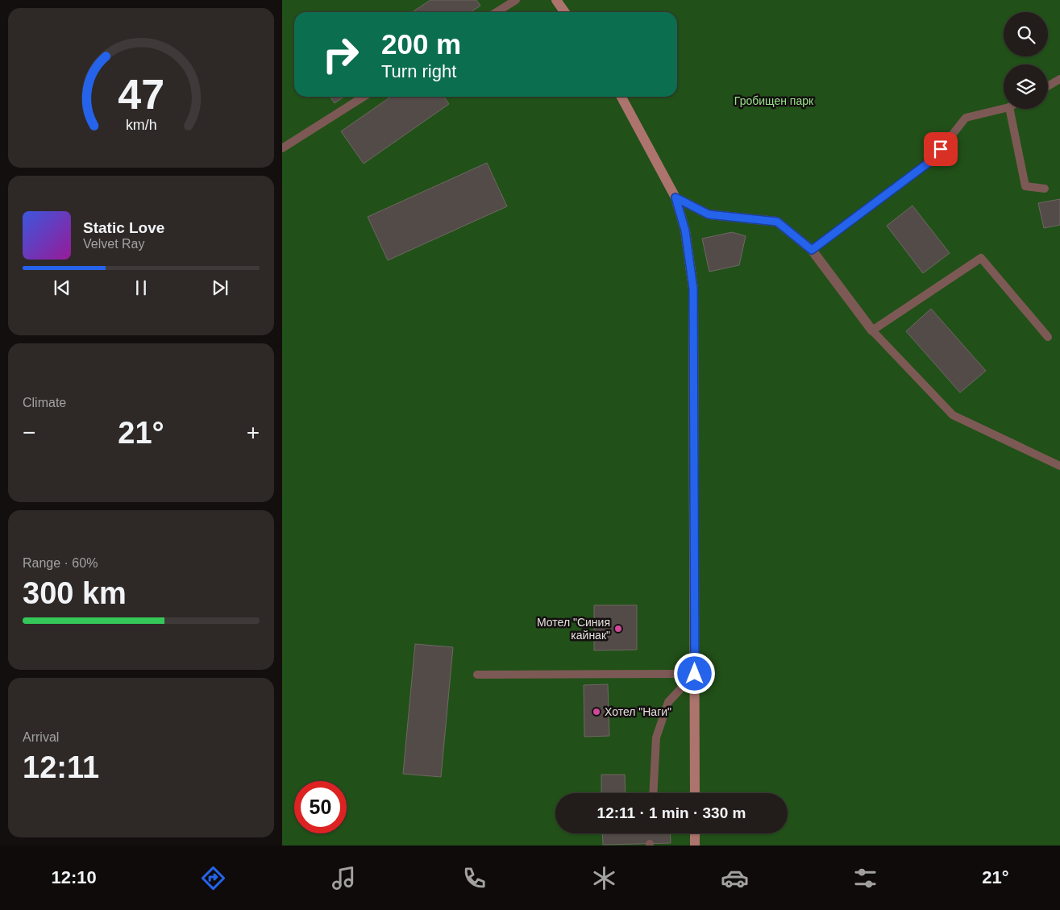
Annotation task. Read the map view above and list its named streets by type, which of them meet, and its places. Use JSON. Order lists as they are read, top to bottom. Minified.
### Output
{"parks":["Гробищен парк"],"places":["Мотел \"Синия кайнак\"","Хотел \"Наги\""],"page":{"turn":["200 m","Turn right"],"song":["Static Love","Velvet Ray"],"tile":["Climate",["Range · 60%","300 km"],["Arrival","12:11"]],"heat":["−","21°","+"],"limit":"50","trip":"12:11 · 1 min · 330 m","tabs":["12:10","21°"],"gauge":["47","km/h"]}}
